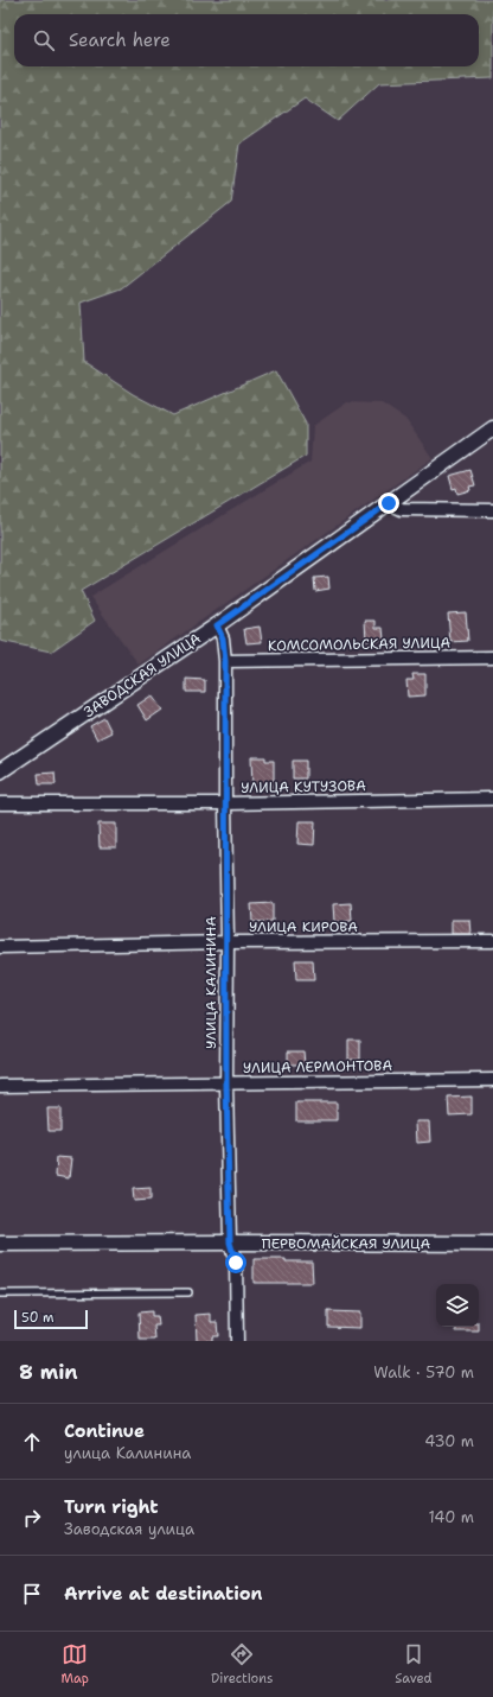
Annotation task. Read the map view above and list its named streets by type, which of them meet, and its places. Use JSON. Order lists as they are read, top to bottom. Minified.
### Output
{"streets":{"street":["КОМСОМОЛЬСКАЯ УЛИЦА","ЗАВОДСКАЯ УЛИЦА","УЛИЦА КУТУЗОВА","УЛИЦА КИРОВА","УЛИЦА КАЛИНИНА","УЛИЦА ЛЕРМОНТОВА","ПЕРВОМАЙСКАЯ УЛИЦА"]},"crossings":[["КОМСОМОЛЬСКАЯ УЛИЦА","УЛИЦА КАЛИНИНА"],["ЗАВОДСКАЯ УЛИЦА","УЛИЦА КАЛИНИНА"],["УЛИЦА КУТУЗОВА","УЛИЦА КАЛИНИНА"],["УЛИЦА КИРОВА","УЛИЦА КАЛИНИНА"],["УЛИЦА КАЛИНИНА","УЛИЦА ЛЕРМОНТОВА"],["УЛИЦА КАЛИНИНА","ПЕРВОМАЙСКАЯ УЛИЦА"]],"scale_bar":"50 m","page":{"search":"Search here","scale":"50 m","heading":["8 min","Walk · 570 m"],"list":[["Continue","улица Калинина","430 m"],["Turn right","Заводская улица","140 m"],"Arrive at destination"],"nav":["Map","Directions","Saved"]}}
